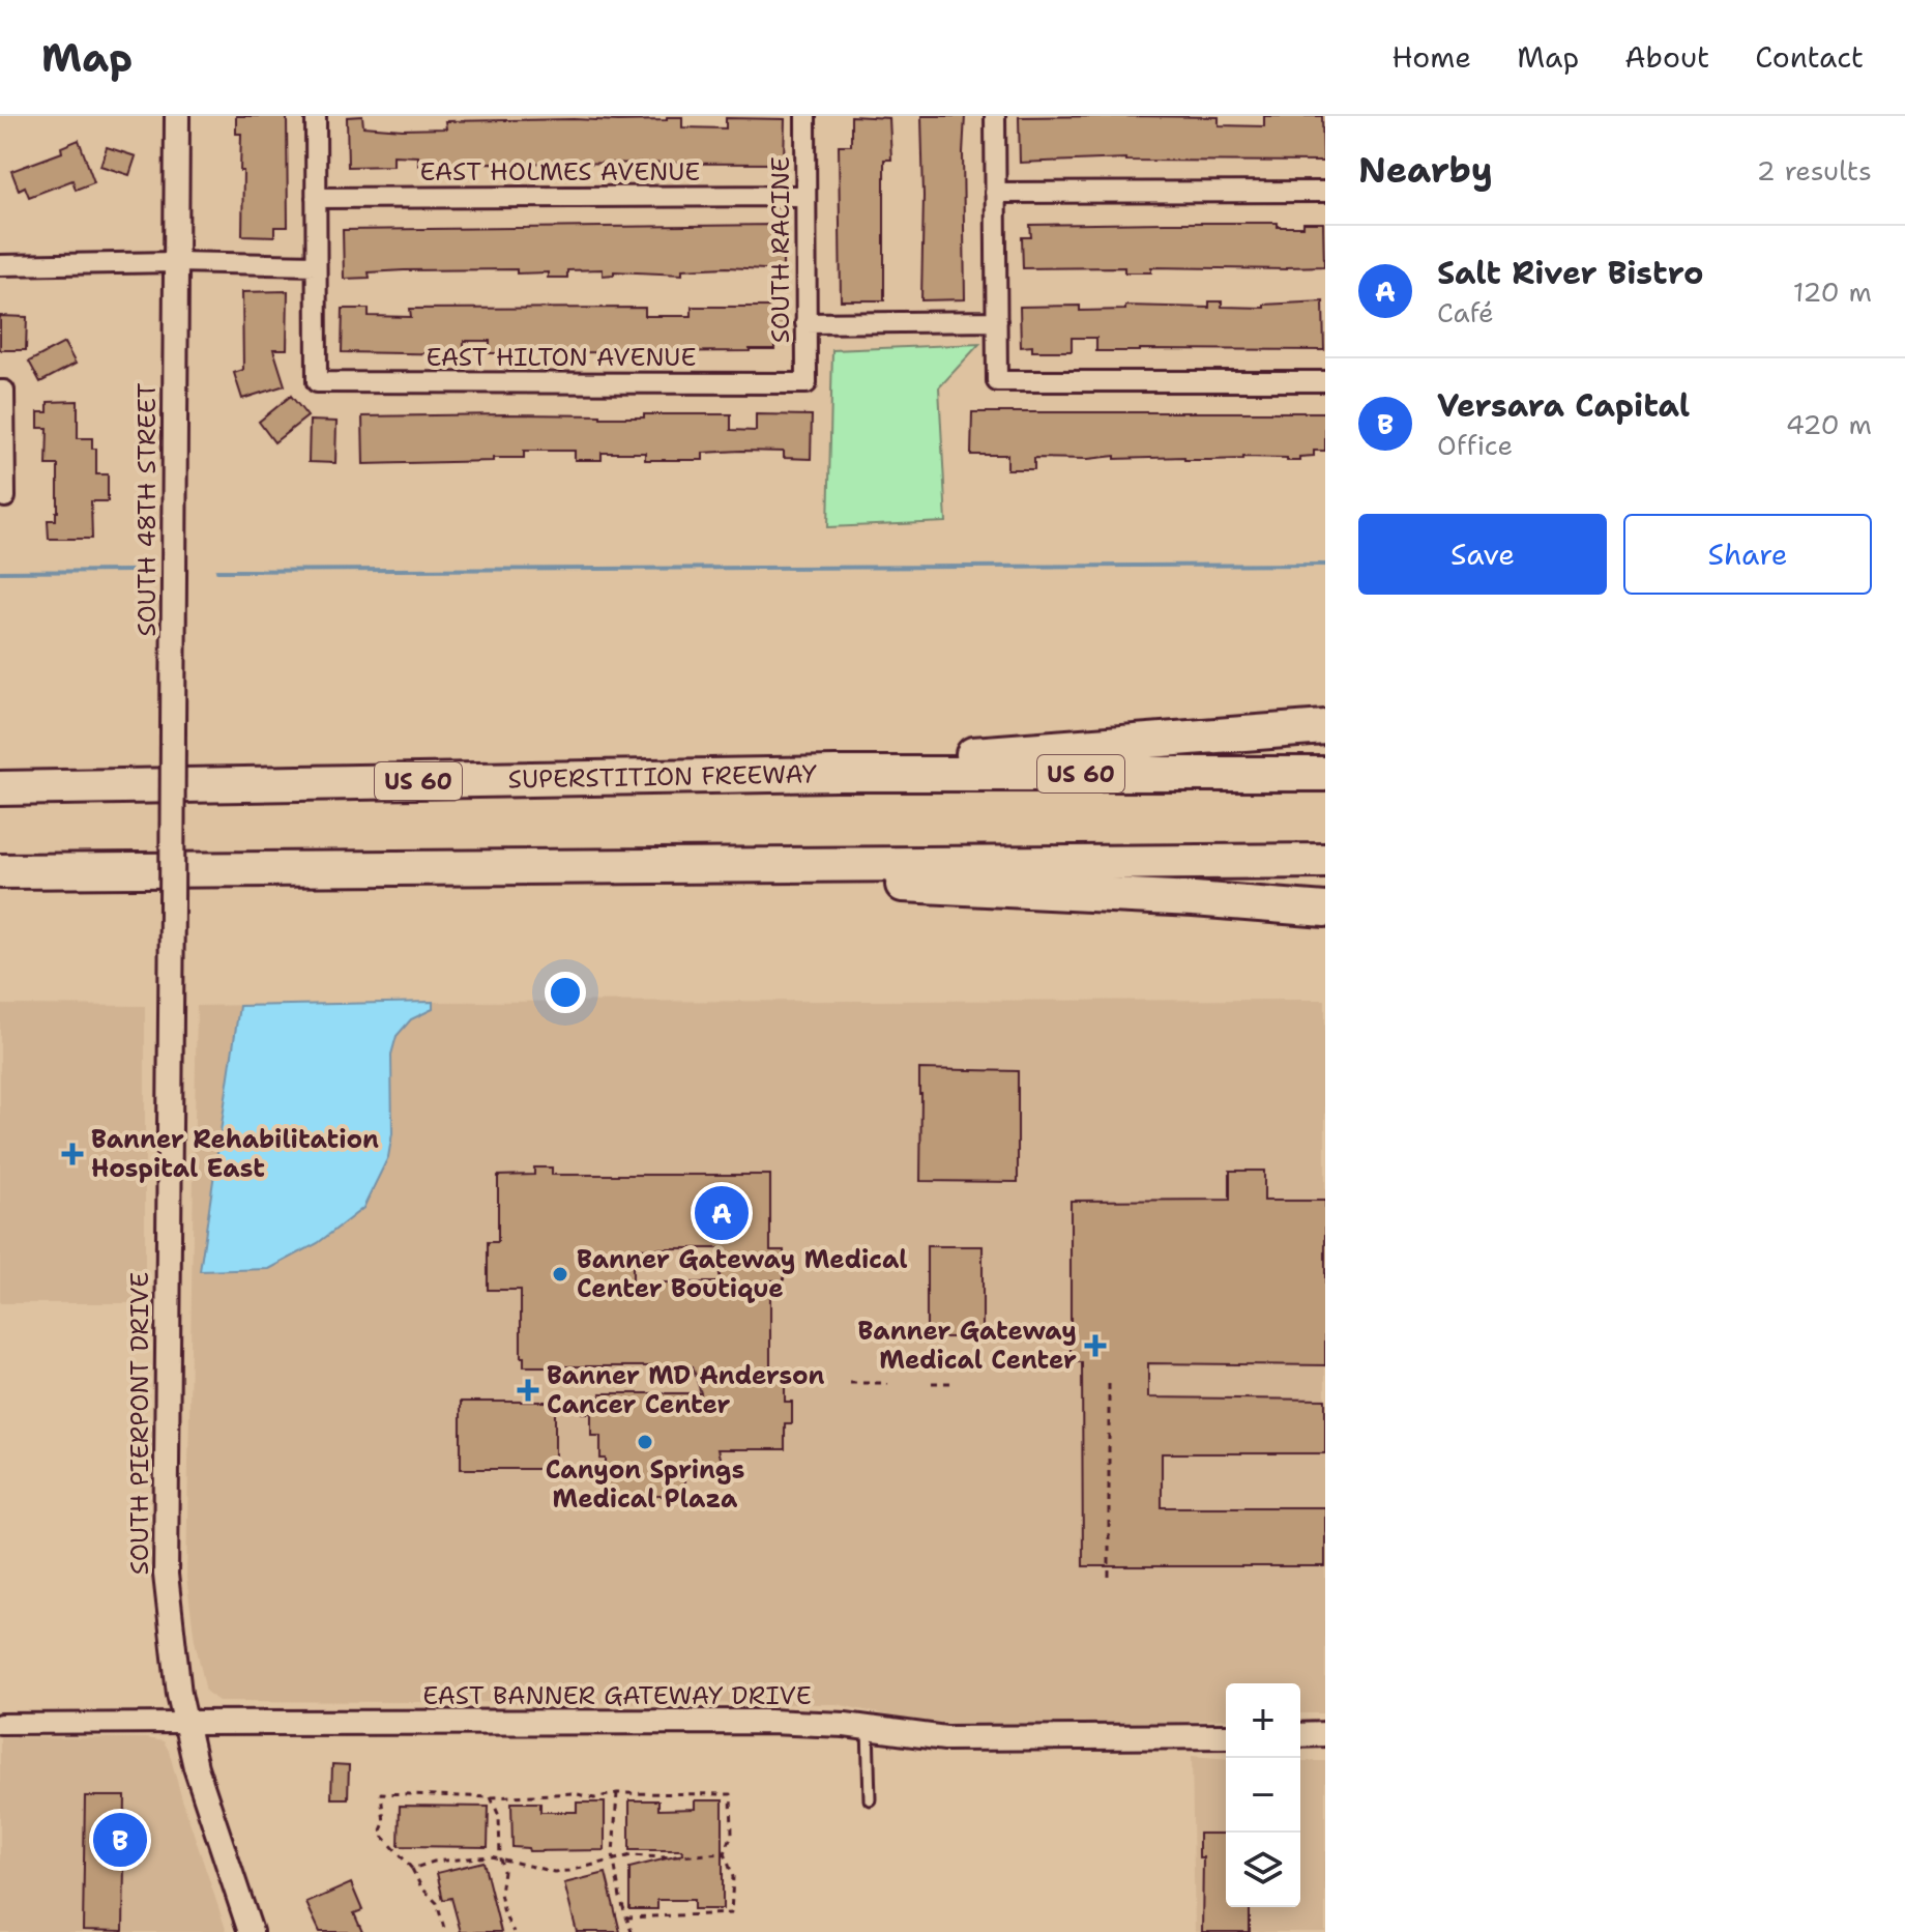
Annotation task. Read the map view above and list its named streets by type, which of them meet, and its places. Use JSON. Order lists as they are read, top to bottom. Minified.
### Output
{"streets":{"highway":["US 60","SUPERSTITION FREEWAY"],"street":["EAST HOLMES AVENUE","SOUTH RACINE","EAST HILTON AVENUE","SOUTH 48TH STREET","SOUTH PIERPONT DRIVE","EAST BANNER GATEWAY DRIVE"]},"crossings":[["EAST HOLMES AVENUE","SOUTH RACINE"],["SOUTH RACINE","EAST HILTON AVENUE"],["SOUTH 48TH STREET","SOUTH PIERPONT DRIVE"],["SOUTH PIERPONT DRIVE","EAST BANNER GATEWAY DRIVE"]],"places":{"health":["Banner Rehabilitation Hospital East","Banner Gateway Medical Center","Banner MD Anderson Cancer Center"],"other":["Banner Gateway Medical Center Boutique","Canyon Springs Medical Plaza"]},"page":{"header":"Map","nav":["Home","Map","About","Contact"],"heading":["Nearby","2 results"],"list":[{"mark":"A","name":"Salt River Bistro","note":"Café","value":"120 m"},{"mark":"B","name":"Versara Capital","note":"Office","value":"420 m"}],"buttons":["Save","Share"],"pins":["A","B"],"map_buttons":["+","−"]}}
